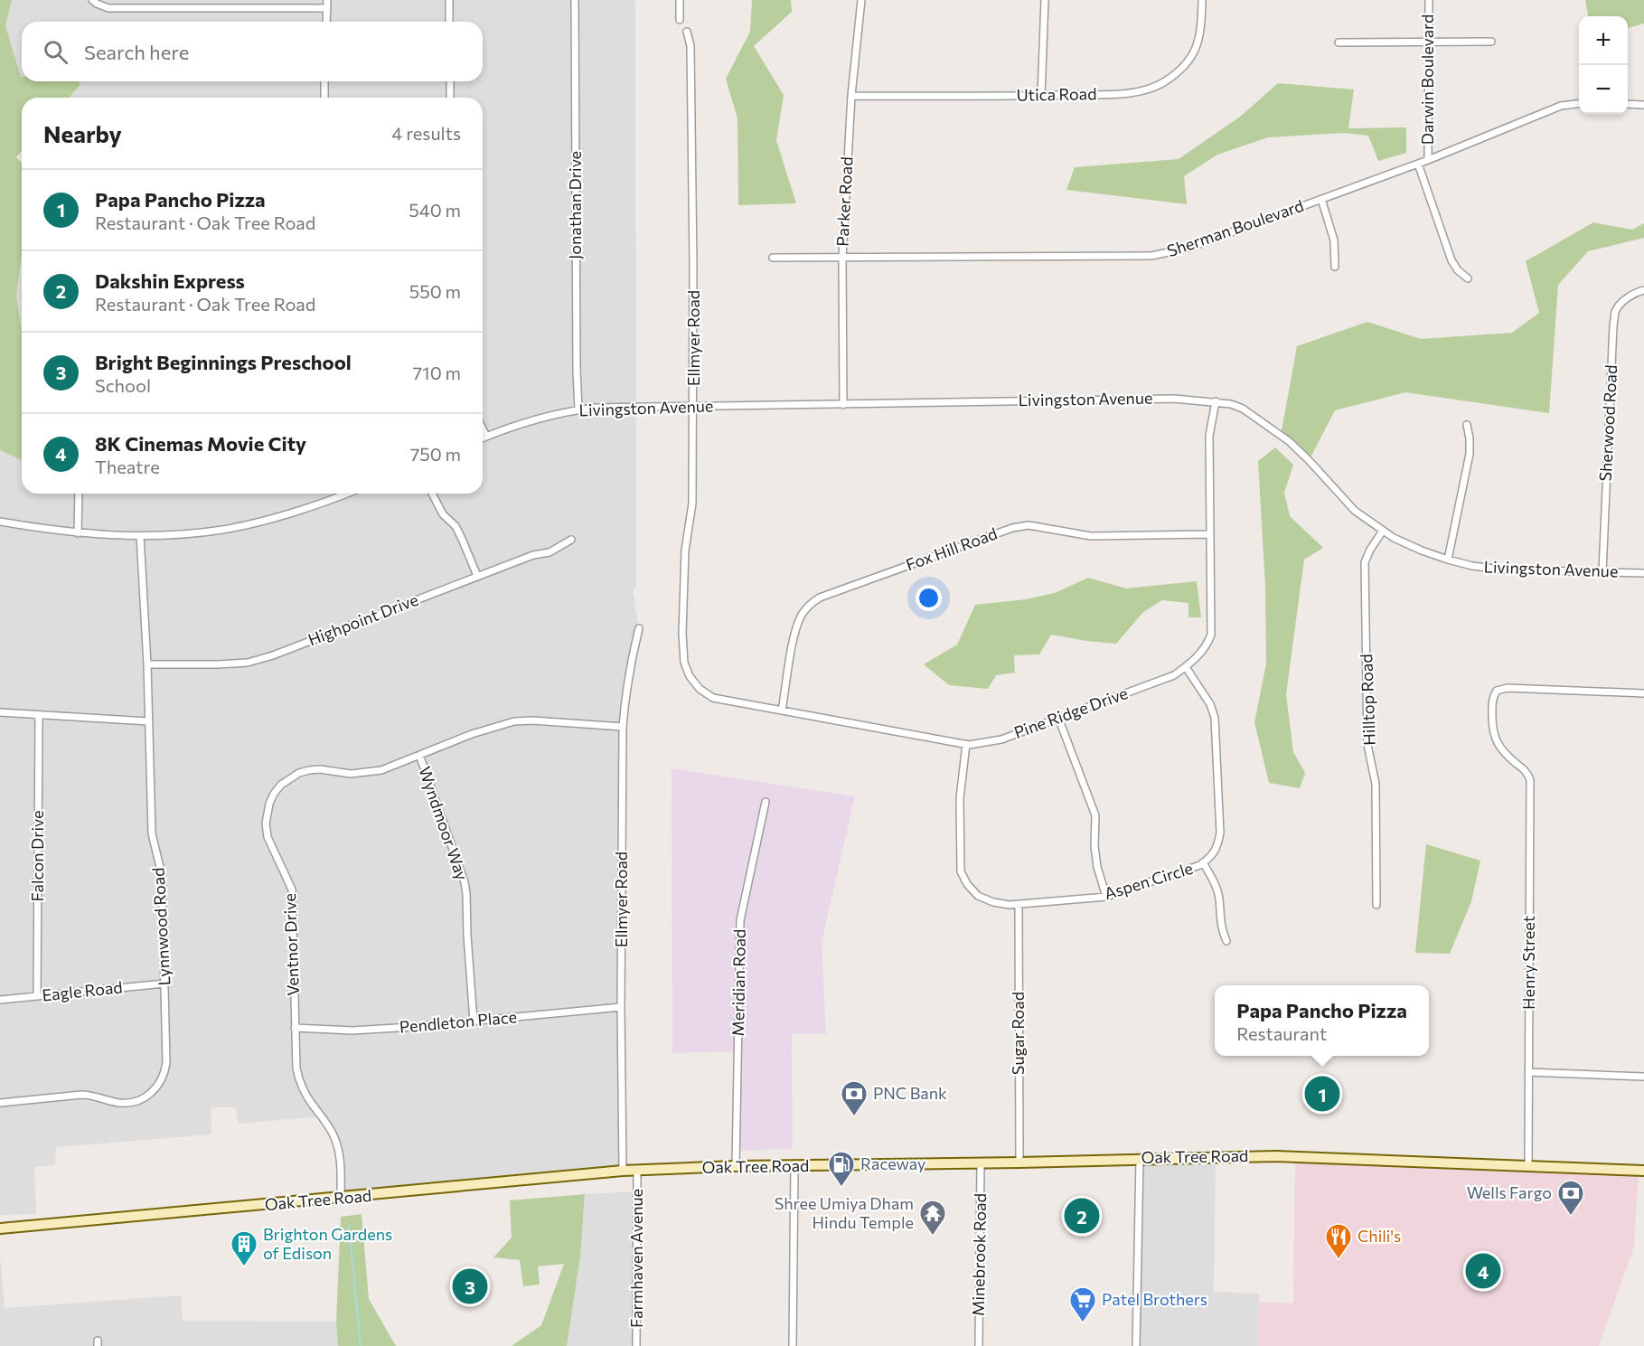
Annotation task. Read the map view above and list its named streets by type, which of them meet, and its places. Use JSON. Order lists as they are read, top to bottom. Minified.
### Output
{"streets":{"main road":["Oak Tree Road"],"street":["Darwin Boulevard","Utica Road","Parker Road","Jonathan Drive","Sherman Boulevard","Ellmyer Road","Livingston Avenue","Sherwood Road","Fox Hill Road","Highpoint Drive","Hilltop Road","Pine Ridge Drive","Wyndmoor Way","Falcon Drive","Aspen Circle","Lynnwood Road","Ventnor Drive","Henry Street","Meridian Road","Eagle Road","Pendleton Place","Sugar Road","Minebrook Road","Farmhaven Avenue"]},"crossings":[["Darwin Boulevard","Sherman Boulevard"],["Utica Road","Parker Road"],["Parker Road","Sherman Boulevard"],["Parker Road","Livingston Avenue"],["Jonathan Drive","Livingston Avenue"],["Ellmyer Road","Livingston Avenue"],["Ellmyer Road","Pine Ridge Drive"],["Ellmyer Road","Ventnor Drive"],["Ellmyer Road","Pendleton Place"],["Ellmyer Road","Oak Tree Road"],["Livingston Avenue","Sherwood Road"],["Livingston Avenue","Hilltop Road"],["Livingston Avenue","Pine Ridge Drive"],["Fox Hill Road","Pine Ridge Drive"],["Highpoint Drive","Lynnwood Road"],["Pine Ridge Drive","Aspen Circle"],["Wyndmoor Way","Ventnor Drive"],["Wyndmoor Way","Pendleton Place"],["Falcon Drive","Eagle Road"],["Aspen Circle","Sugar Road"],["Lynnwood Road","Eagle Road"],["Ventnor Drive","Pendleton Place"],["Ventnor Drive","Oak Tree Road"],["Henry Street","Oak Tree Road"],["Meridian Road","Oak Tree Road"],["Sugar Road","Oak Tree Road"],["Oak Tree Road","Minebrook Road"],["Oak Tree Road","Farmhaven Avenue"]],"places":{"bank":["PNC Bank","Wells Fargo"],"fuel station":["Raceway"],"temple":["Shree Umiya Dham Hindu Temple"],"restaurant":["Chili's"],"building":["Brighton Gardens of Edison"],"supermarket":["Patel Brothers"]},"page":{"map_buttons":["+","−"],"search":"Search here","heading":["Nearby","4 results"],"list":[{"mark":"1","name":"Papa Pancho Pizza","note":"Restaurant · Oak Tree Road","value":"540 m"},{"mark":"2","name":"Dakshin Express","note":"Restaurant · Oak Tree Road","value":"550 m"},{"mark":"3","name":"Bright Beginnings Preschool","note":"School","value":"710 m"},{"mark":"4","name":"8K Cinemas Movie City","note":"Theatre","value":"750 m"}],"popup":["Papa Pancho Pizza","Restaurant"],"pins":["1","2","4","3"]}}
